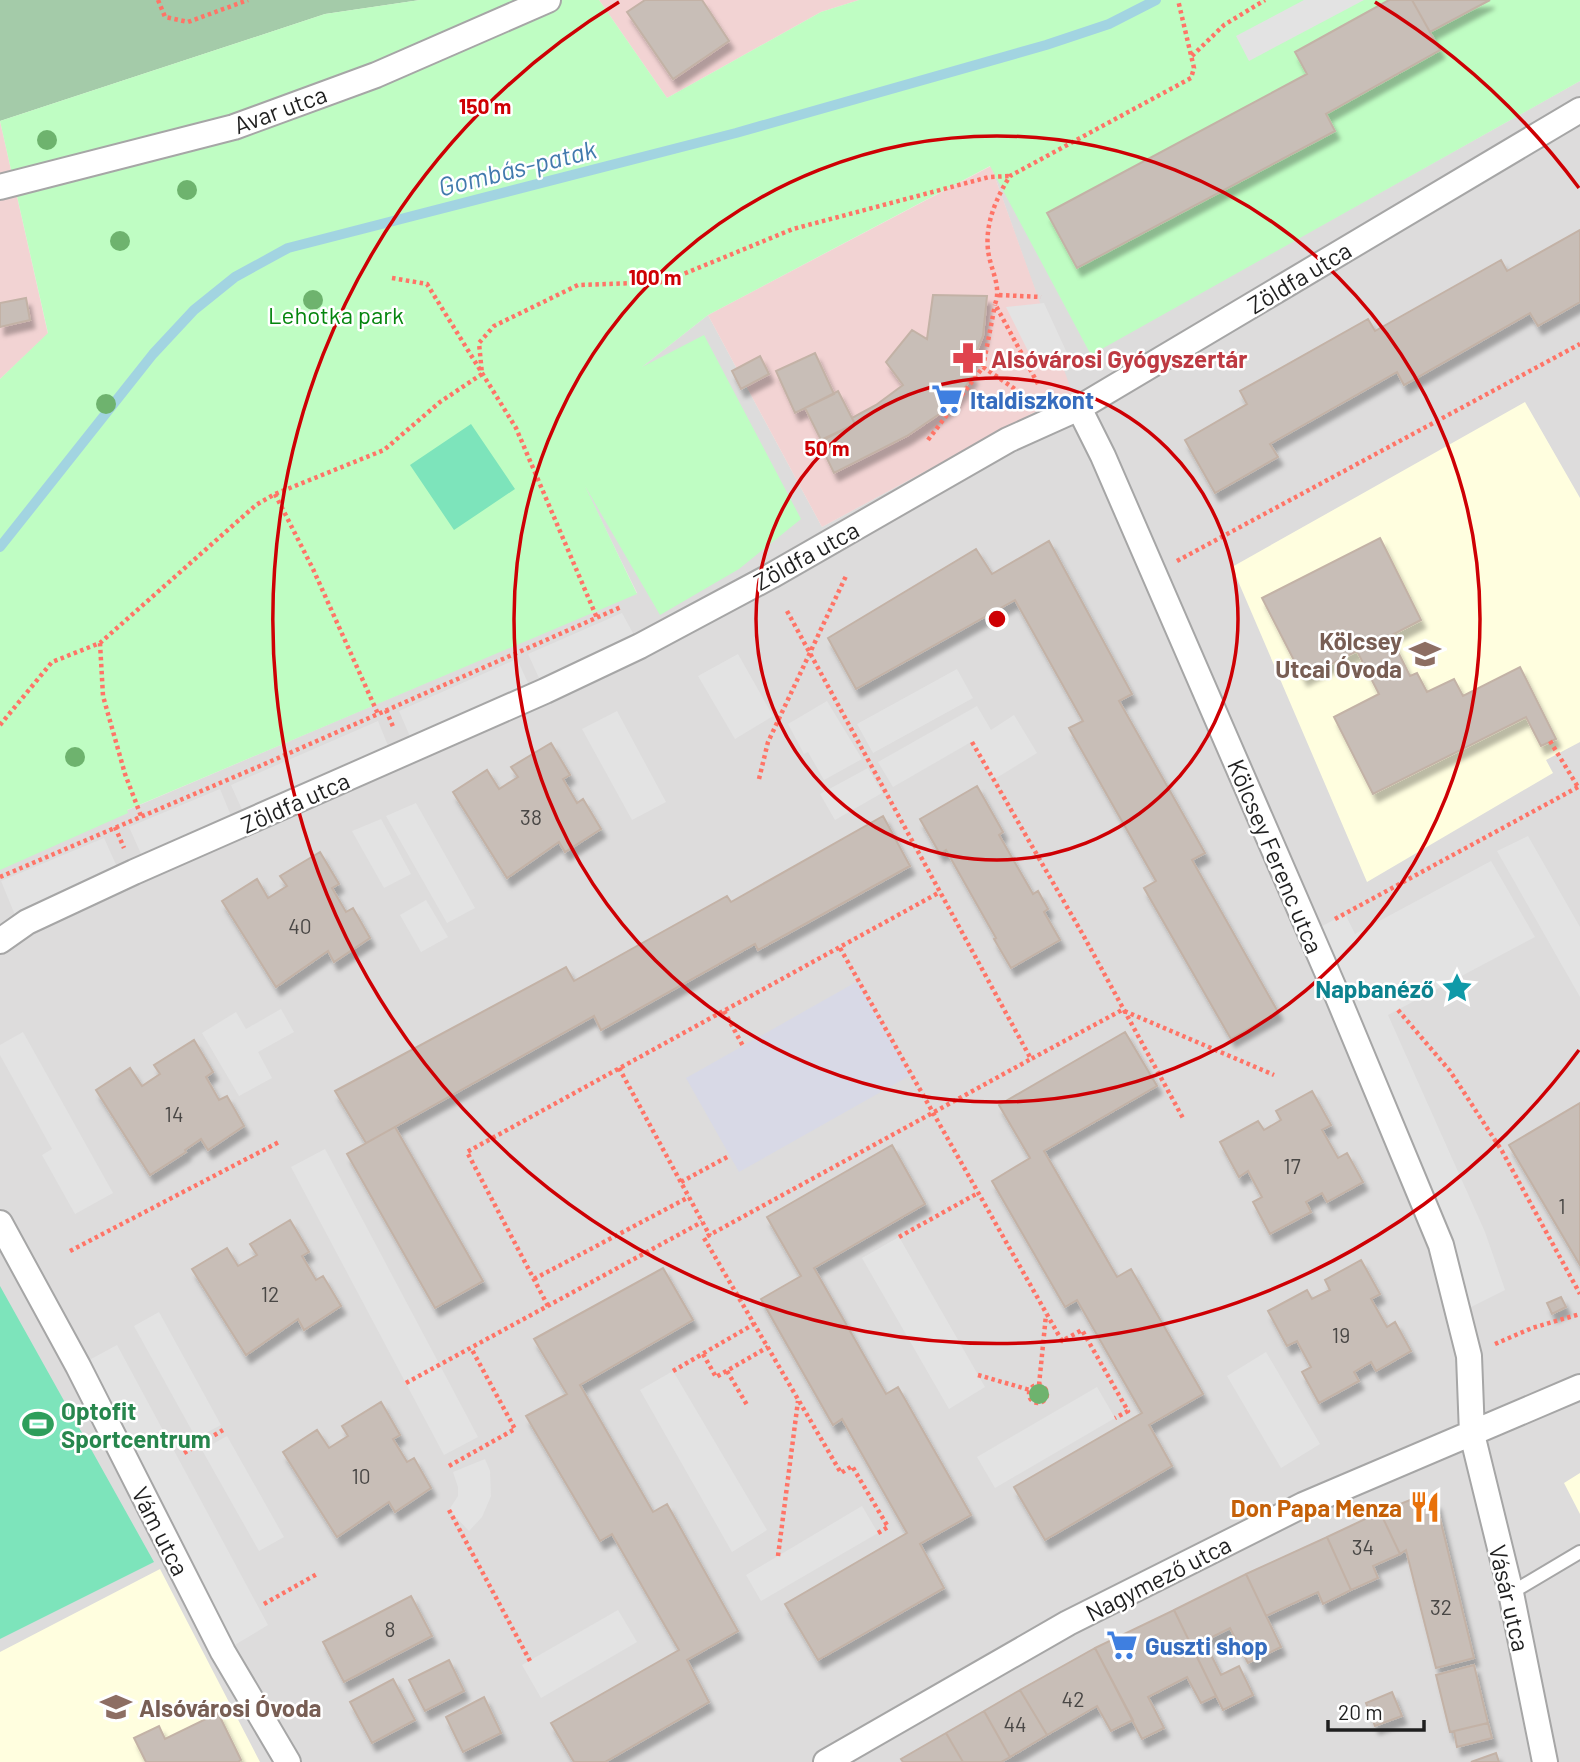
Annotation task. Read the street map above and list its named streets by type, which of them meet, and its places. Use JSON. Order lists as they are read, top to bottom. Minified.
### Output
{"streets":{"street":["Avar utca","Zöldfa utca","Kölcsey Ferenc utca","Vám utca","Nagymező utca","Vásár utca"]},"crossings":[["Zöldfa utca","Kölcsey Ferenc utca"],["Kölcsey Ferenc utca","Nagymező utca"],["Kölcsey Ferenc utca","Vásár utca"],["Nagymező utca","Vásár utca"]],"water":["Gombás-patak"],"parks":["Lehotka park"],"places":{"pharmacy":["Alsóvárosi Gyógyszertár"],"supermarket":["Italdiszkont","Guszti shop"],"school or university":["Kölcsey Utcai Óvoda","Alsóvárosi Óvoda"],"place":["Napbanéző"],"sports":["Optofit Sportcentrum"],"restaurant":["Don Papa Menza"]},"house_numbers":["38","40","14","17","1","12","19","10","34","32","8","42","44"],"scale_bar":"20 m","rings":["150 m","100 m","50 m"]}
